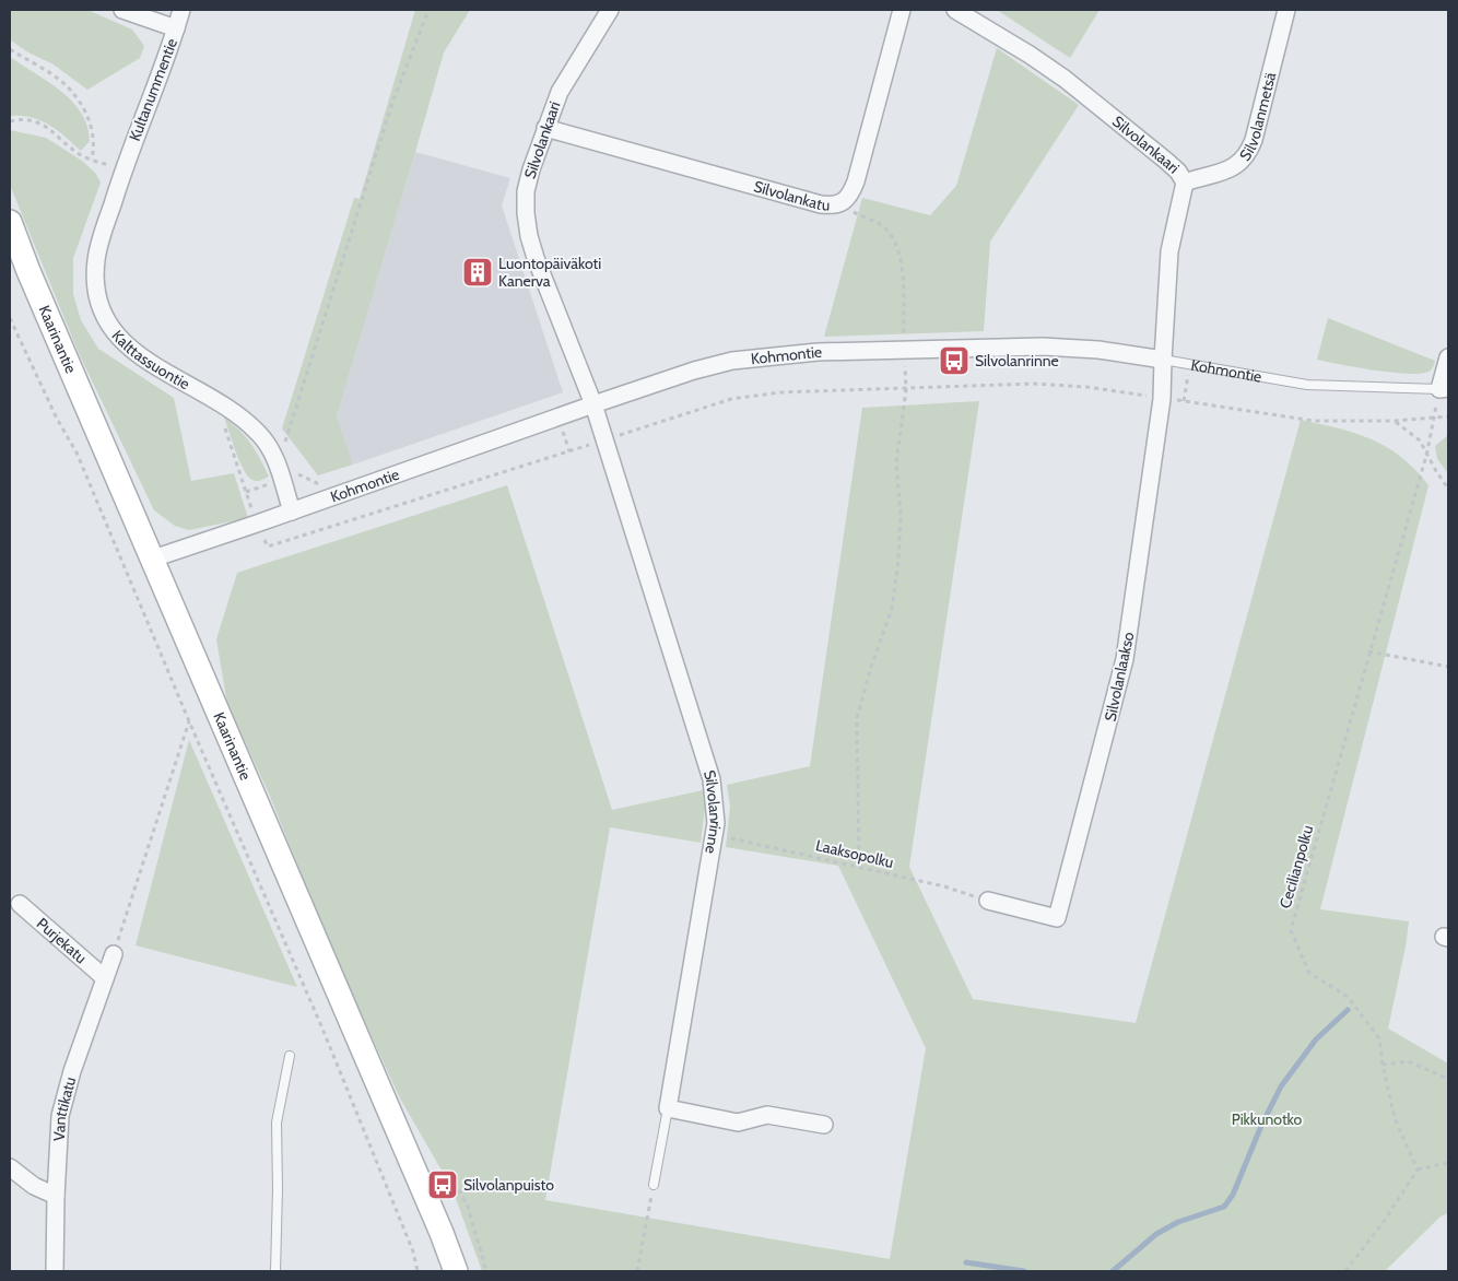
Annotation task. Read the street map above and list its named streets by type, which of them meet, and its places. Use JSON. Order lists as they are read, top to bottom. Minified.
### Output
{"streets":{"main road":["Kaarinantie"],"street":["Kultanummentie","Silvolanmetsä","Silvolankaari","Silvolankatu","Kohmontie","Kalttassuontie","Silvolanlaakso","Silvolanrinne","Purjekatu","Vanttikatu"],"path":["Laaksopolku","Cecilianpolku"]},"crossings":[["Kultanummentie","Kalttassuontie"],["Silvolanmetsä","Silvolankaari"],["Silvolankaari","Silvolankatu"],["Silvolankaari","Kohmontie"],["Silvolankaari","Silvolanlaakso"],["Silvolankaari","Silvolanrinne"],["Kaarinantie","Kohmontie"],["Kohmontie","Kalttassuontie"],["Kohmontie","Silvolanlaakso"],["Kohmontie","Silvolanrinne"],["Silvolanlaakso","Laaksopolku"],["Silvolanrinne","Laaksopolku"],["Purjekatu","Vanttikatu"]],"parks":["Pikkunotko"],"places":{"building":["Luontopäiväkoti Kanerva"],"bus stop":["Silvolanrinne","Silvolanpuisto"]}}
